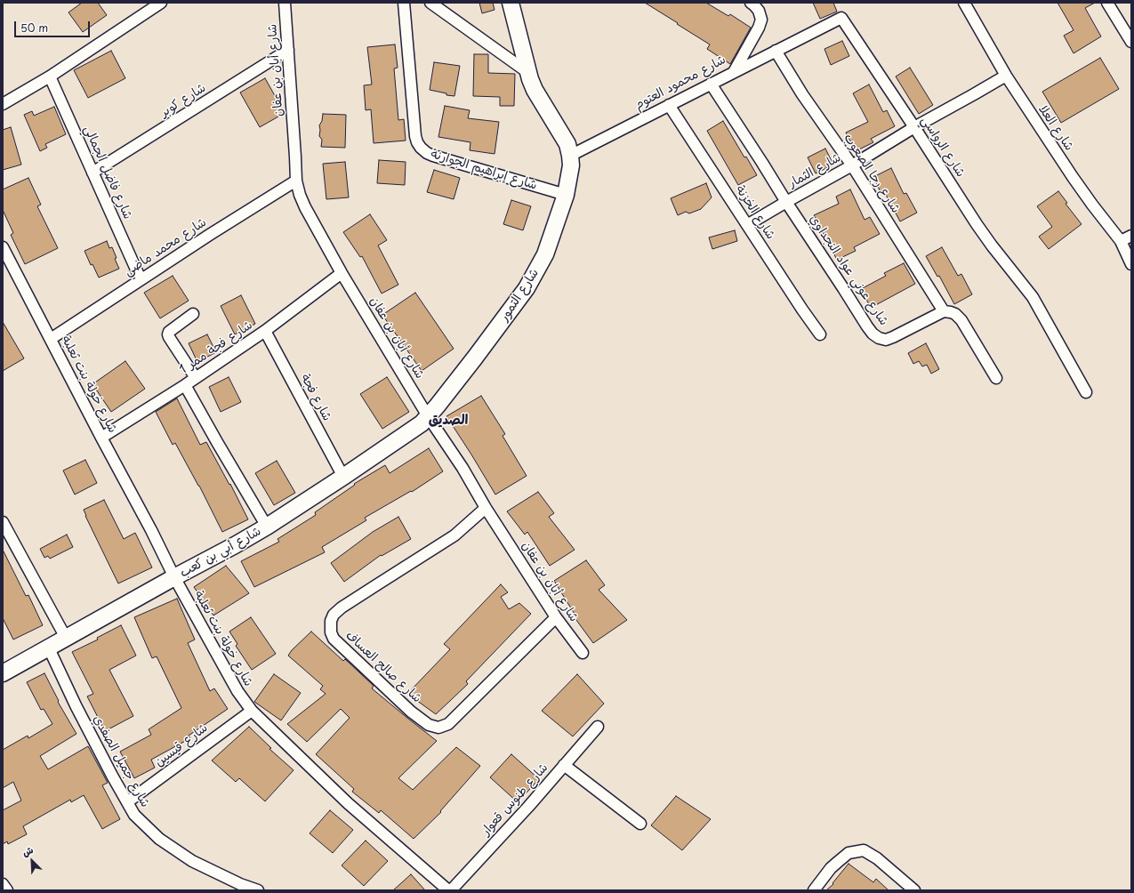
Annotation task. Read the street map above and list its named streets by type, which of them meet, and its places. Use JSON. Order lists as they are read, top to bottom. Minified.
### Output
{"streets":{"street":["شارع أبان بن عفان","شارع محمود العتوم","شارع كوبر","شارع العلا","شارع الرواسي","شارع إبراهيم الجوارنة","شارع الثمار","شارع فاضل الجمالي","شارع رجا الصعوب","شارع الخزنة","شارع محمد ماضي","شارع عوني عواد النجداوي","شارع التمور","شارع فجة ممر 1","شارع خولة بنت ثعلبة","شارع فجة","شارع أبي بن كعب","شارع صالح العساف","شارع قيسين","شارع جميل الصفدي","شارع طنوس قعوار"]},"crossings":[["شارع أبان بن عفان","شارع كوبر"],["شارع أبان بن عفان","شارع محمد ماضي"],["شارع أبان بن عفان","شارع التمور"],["شارع أبان بن عفان","شارع فجة ممر 1"],["شارع أبان بن عفان","شارع أبي بن كعب"],["شارع أبان بن عفان","شارع صالح العساف"],["شارع محمود العتوم","شارع الرواسي"],["شارع محمود العتوم","شارع الخزنة"],["شارع محمود العتوم","شارع عوني عواد النجداوي"],["شارع محمود العتوم","شارع التمور"],["شارع كوبر","شارع فاضل الجمالي"],["شارع العلا","شارع الثمار"],["شارع الرواسي","شارع الثمار"],["شارع الرواسي","شارع رجا الصعوب"],["شارع إبراهيم الجوارنة","شارع التمور"],["شارع الثمار","شارع رجا الصعوب"],["شارع الثمار","شارع الخزنة"],["شارع الثمار","شارع عوني عواد النجداوي"],["شارع فاضل الجمالي","شارع محمد ماضي"],["شارع رجا الصعوب","شارع عوني عواد النجداوي"],["شارع محمد ماضي","شارع خولة بنت ثعلبة"],["شارع التمور","شارع أبي بن كعب"],["شارع فجة ممر 1","شارع خولة بنت ثعلبة"],["شارع فجة ممر 1","شارع فجة"],["شارع خولة بنت ثعلبة","شارع أبي بن كعب"],["شارع خولة بنت ثعلبة","شارع قيسين"],["شارع خولة بنت ثعلبة","شارع طنوس قعوار"],["شارع فجة","شارع أبي بن كعب"],["شارع أبي بن كعب","شارع جميل الصفدي"],["شارع قيسين","شارع جميل الصفدي"]],"districts":["الصديق"],"scale_bar":"50 m","north":"top left"}
